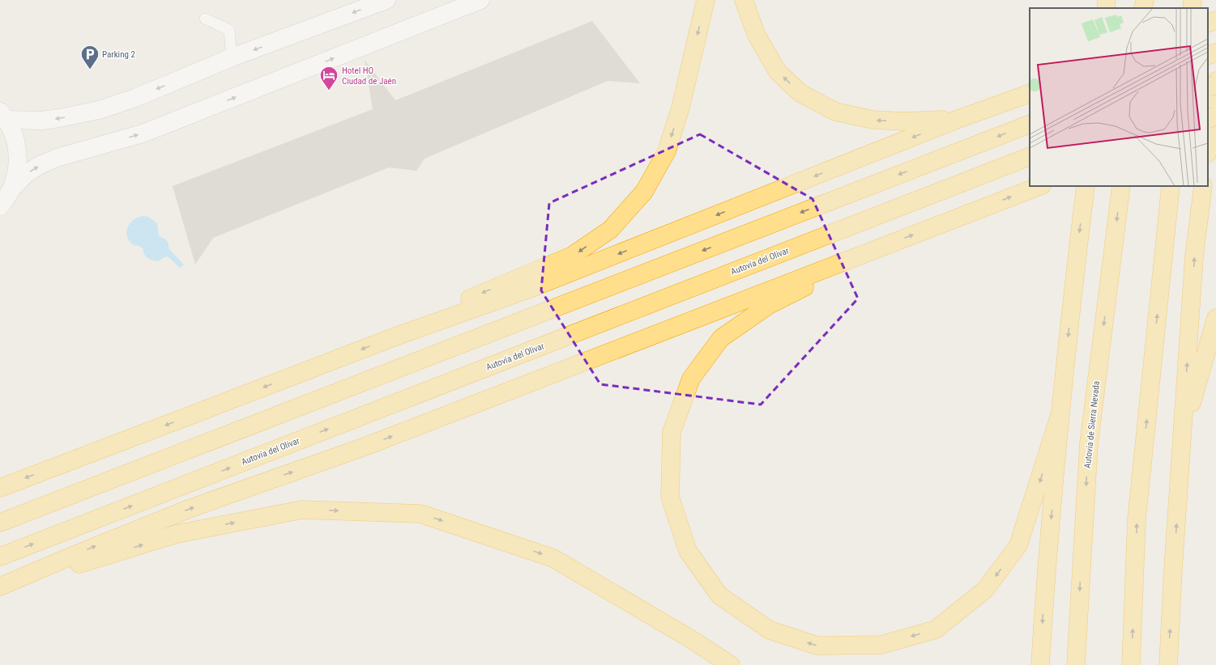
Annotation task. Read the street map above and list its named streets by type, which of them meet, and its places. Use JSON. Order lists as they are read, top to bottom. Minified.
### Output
{"streets":{"highway":["Autovía del Olivar","Autovía de Sierra Nevada"]},"places":{"parking":["Parking 2"],"hotel":["Hotel HO Ciudad de Jaén"]}}
